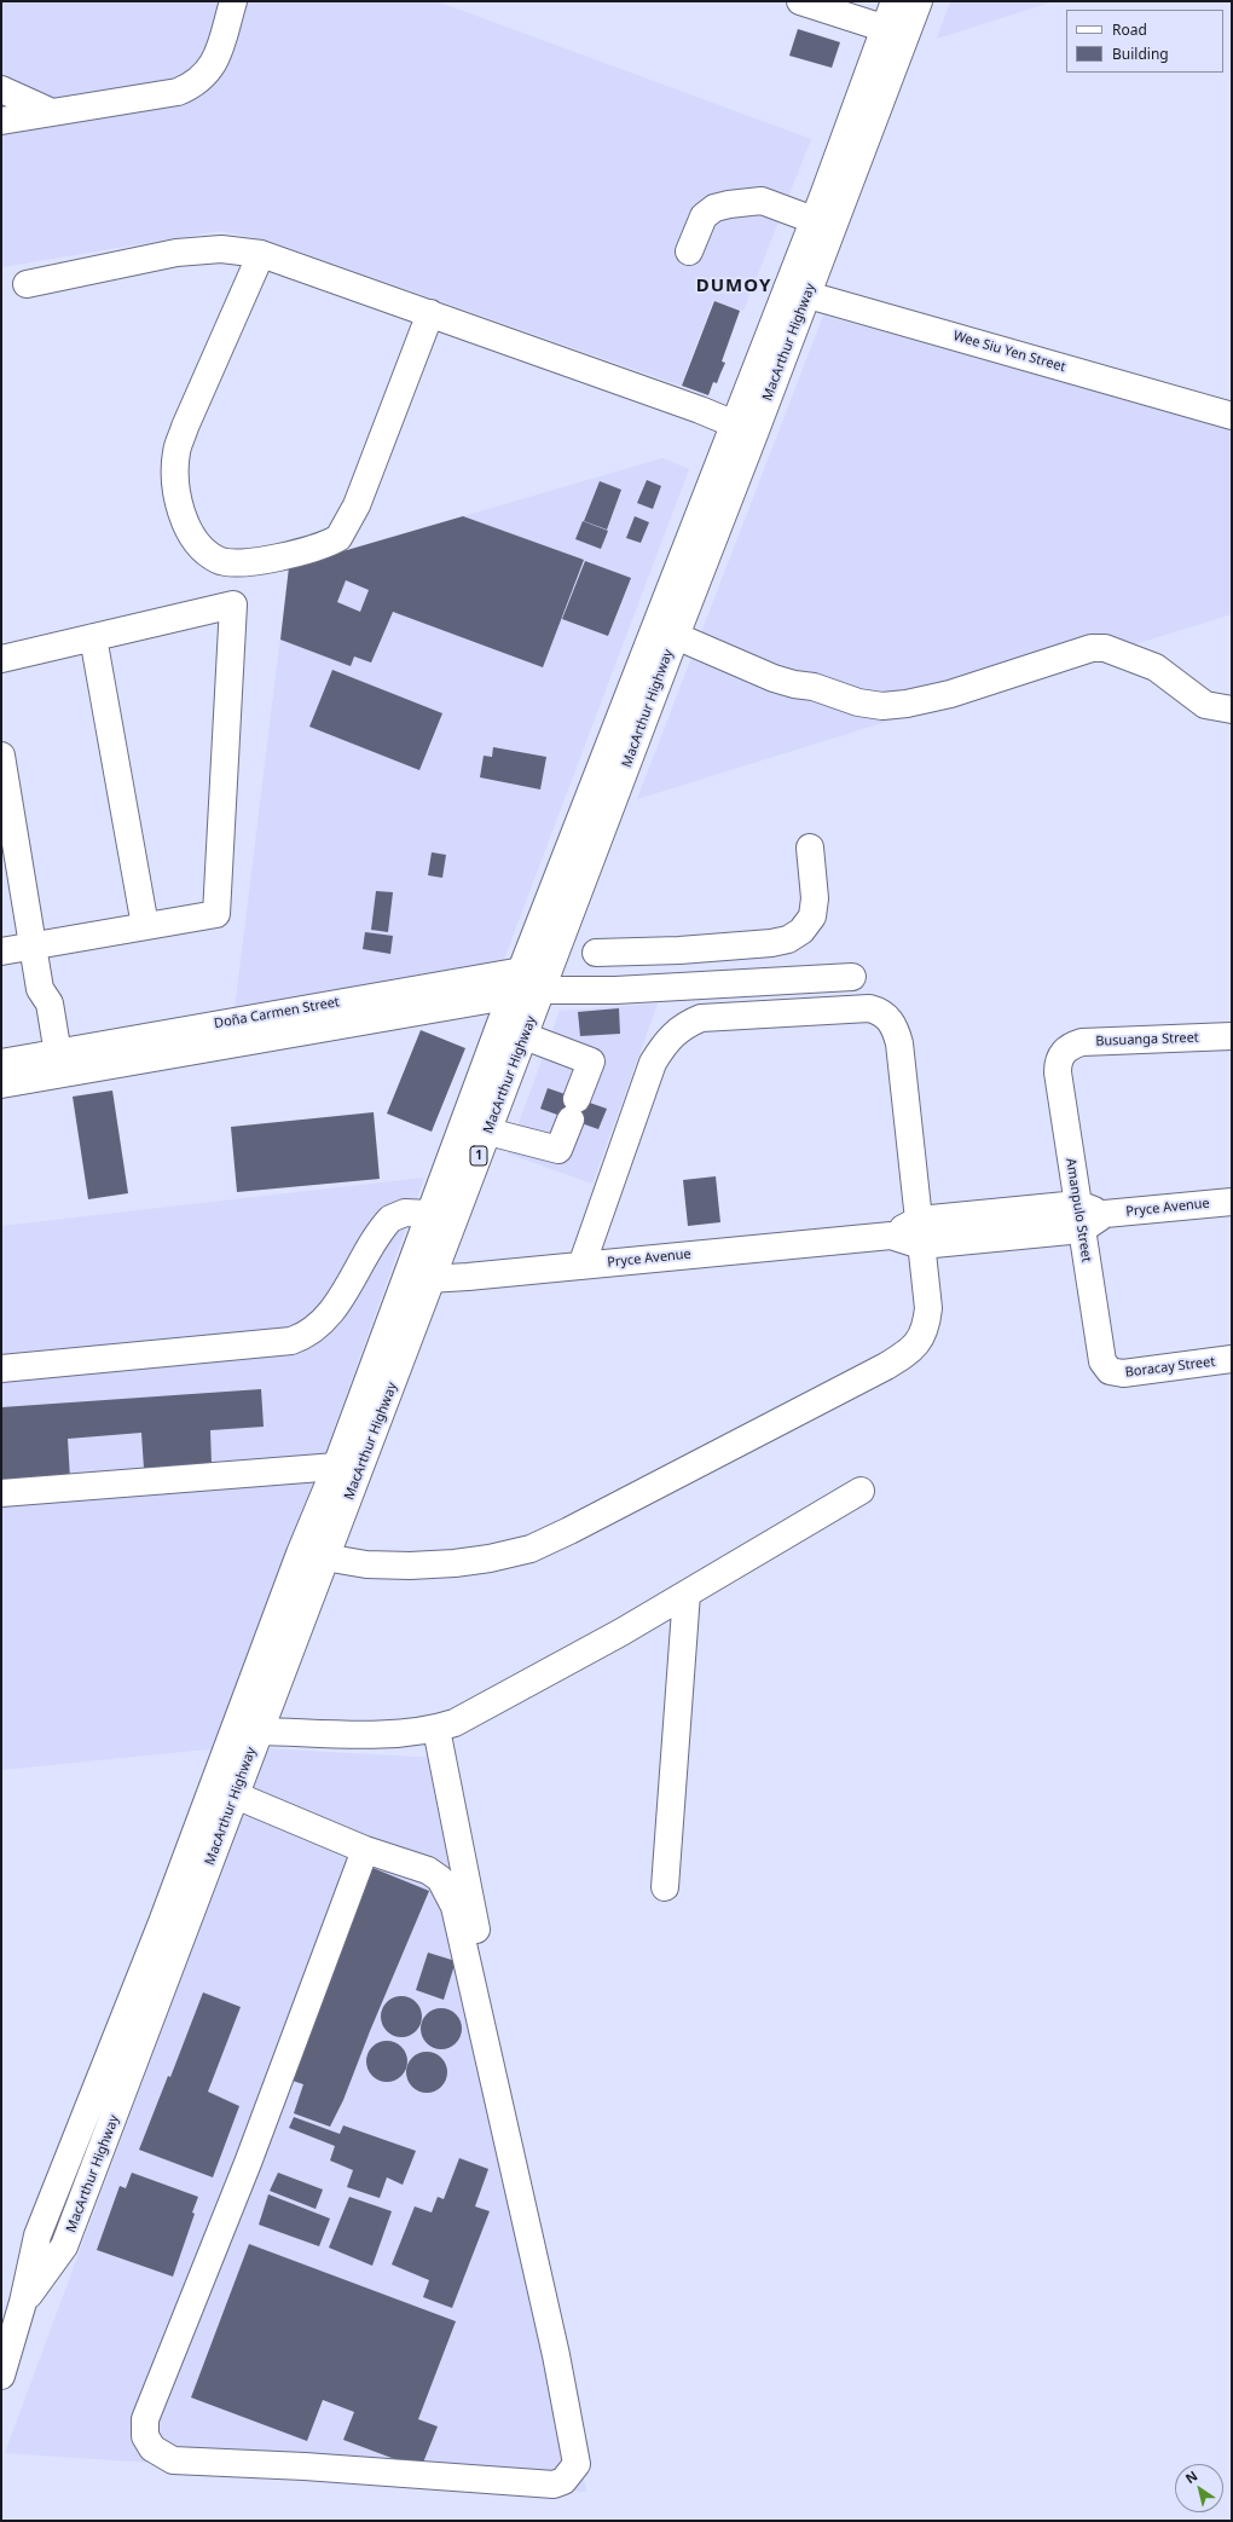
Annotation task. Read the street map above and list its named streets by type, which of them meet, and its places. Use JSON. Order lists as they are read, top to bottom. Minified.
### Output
{"streets":{"main road":["MacArthur Highway","Wee Siu Yen Street","Doña Carmen Street","Busuanga Street","1","Pryce Avenue","Amanpulo Street","Boracay Street"]},"crossings":[["MacArthur Highway","Wee Siu Yen Street"],["MacArthur Highway","Doña Carmen Street"],["MacArthur Highway","Pryce Avenue"],["Busuanga Street","Amanpulo Street"],["Pryce Avenue","Amanpulo Street"],["Amanpulo Street","Boracay Street"]],"districts":["DUMOY"],"legend":["Road","Building"],"north":"top left"}
